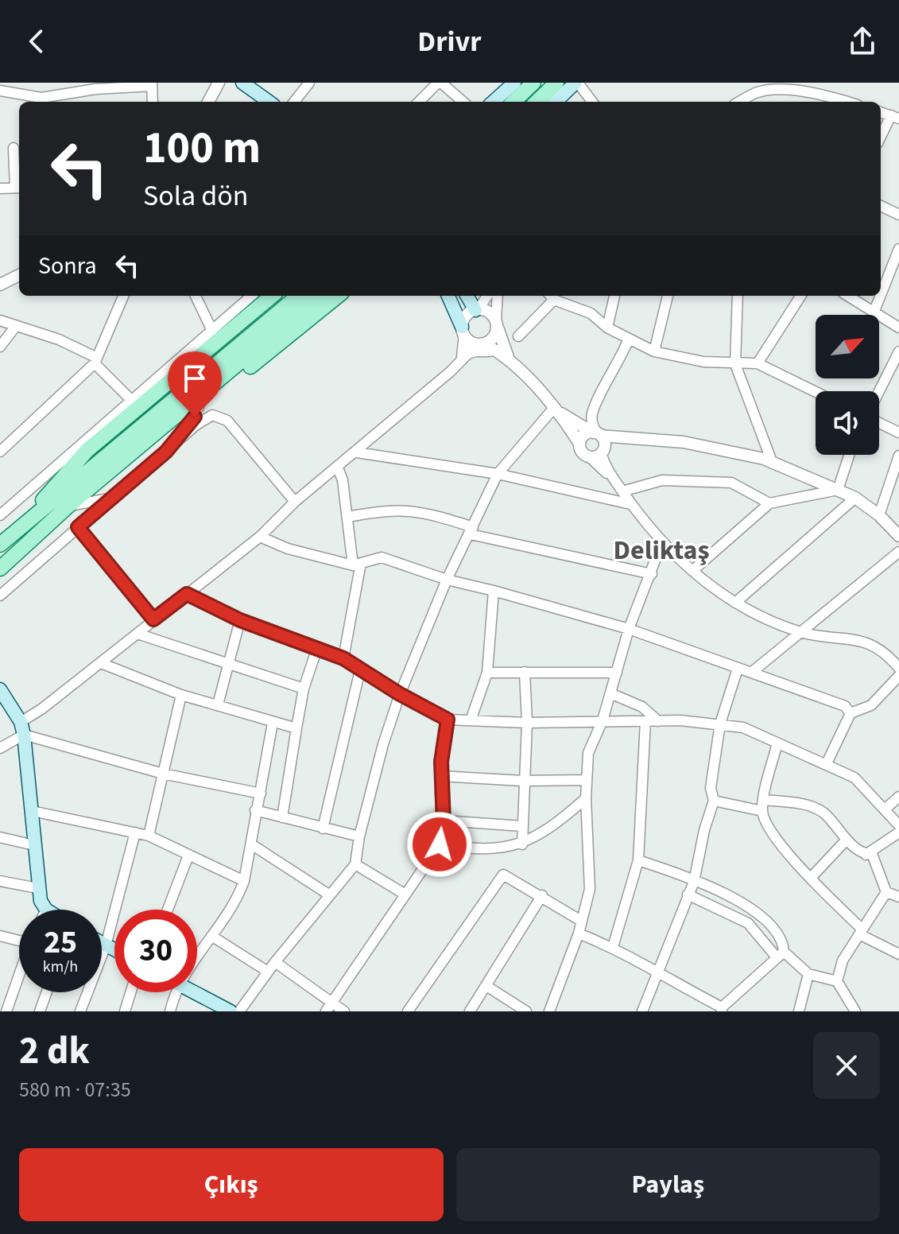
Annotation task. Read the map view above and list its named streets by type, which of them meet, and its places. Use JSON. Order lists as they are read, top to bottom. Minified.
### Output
{"districts":["Deliktaş"],"north":"top right","page":{"header":"Drivr","turn":["100 m","Sola dön"],"then":"Sonra","speed":"25 km/h","limit":"30","heading":["2 dk","580 m · 07:35"],"buttons":["Çıkış","Paylaş"]}}
